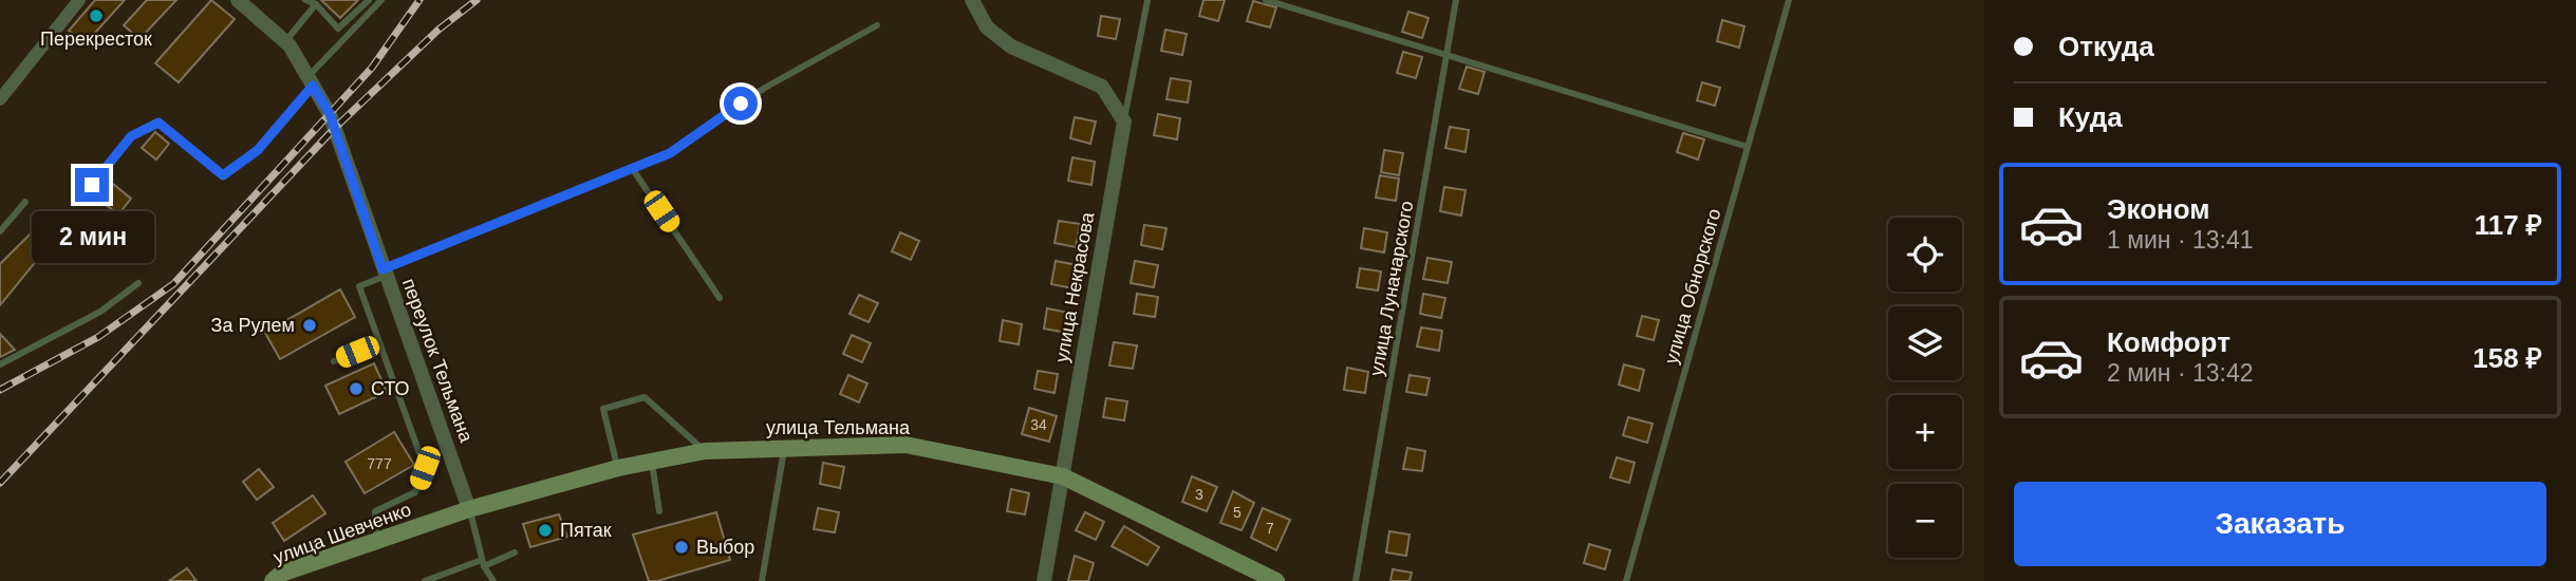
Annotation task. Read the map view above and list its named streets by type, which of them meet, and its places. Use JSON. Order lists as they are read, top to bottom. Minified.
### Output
{"streets":{"main road":["улица Тельмана","улица Шевченко"],"street":["улица Некрасова","переулок Тельмана"],"lane":["улица Обнорского","улица Луначарского"]},"crossings":[["улица Некрасова","улица Тельмана"],["переулок Тельмана","улица Тельмана"],["переулок Тельмана","улица Шевченко"],["улица Тельмана","улица Шевченко"]],"places":["Перекресток","За Рулем","СТО","Пятак","Выбор"],"house_numbers":["34","777","3","5","7"],"page":{"banner":["Откуда","Куда"],"list":[{"name":"Эконом","note":"1 мин · 13:41","value":"117 ₽"},{"name":"Комфорт","note":"2 мин · 13:42","value":"158 ₽"}],"bubble":"2 мин","map_buttons":["+","−"],"buttons":"Заказать"}}
